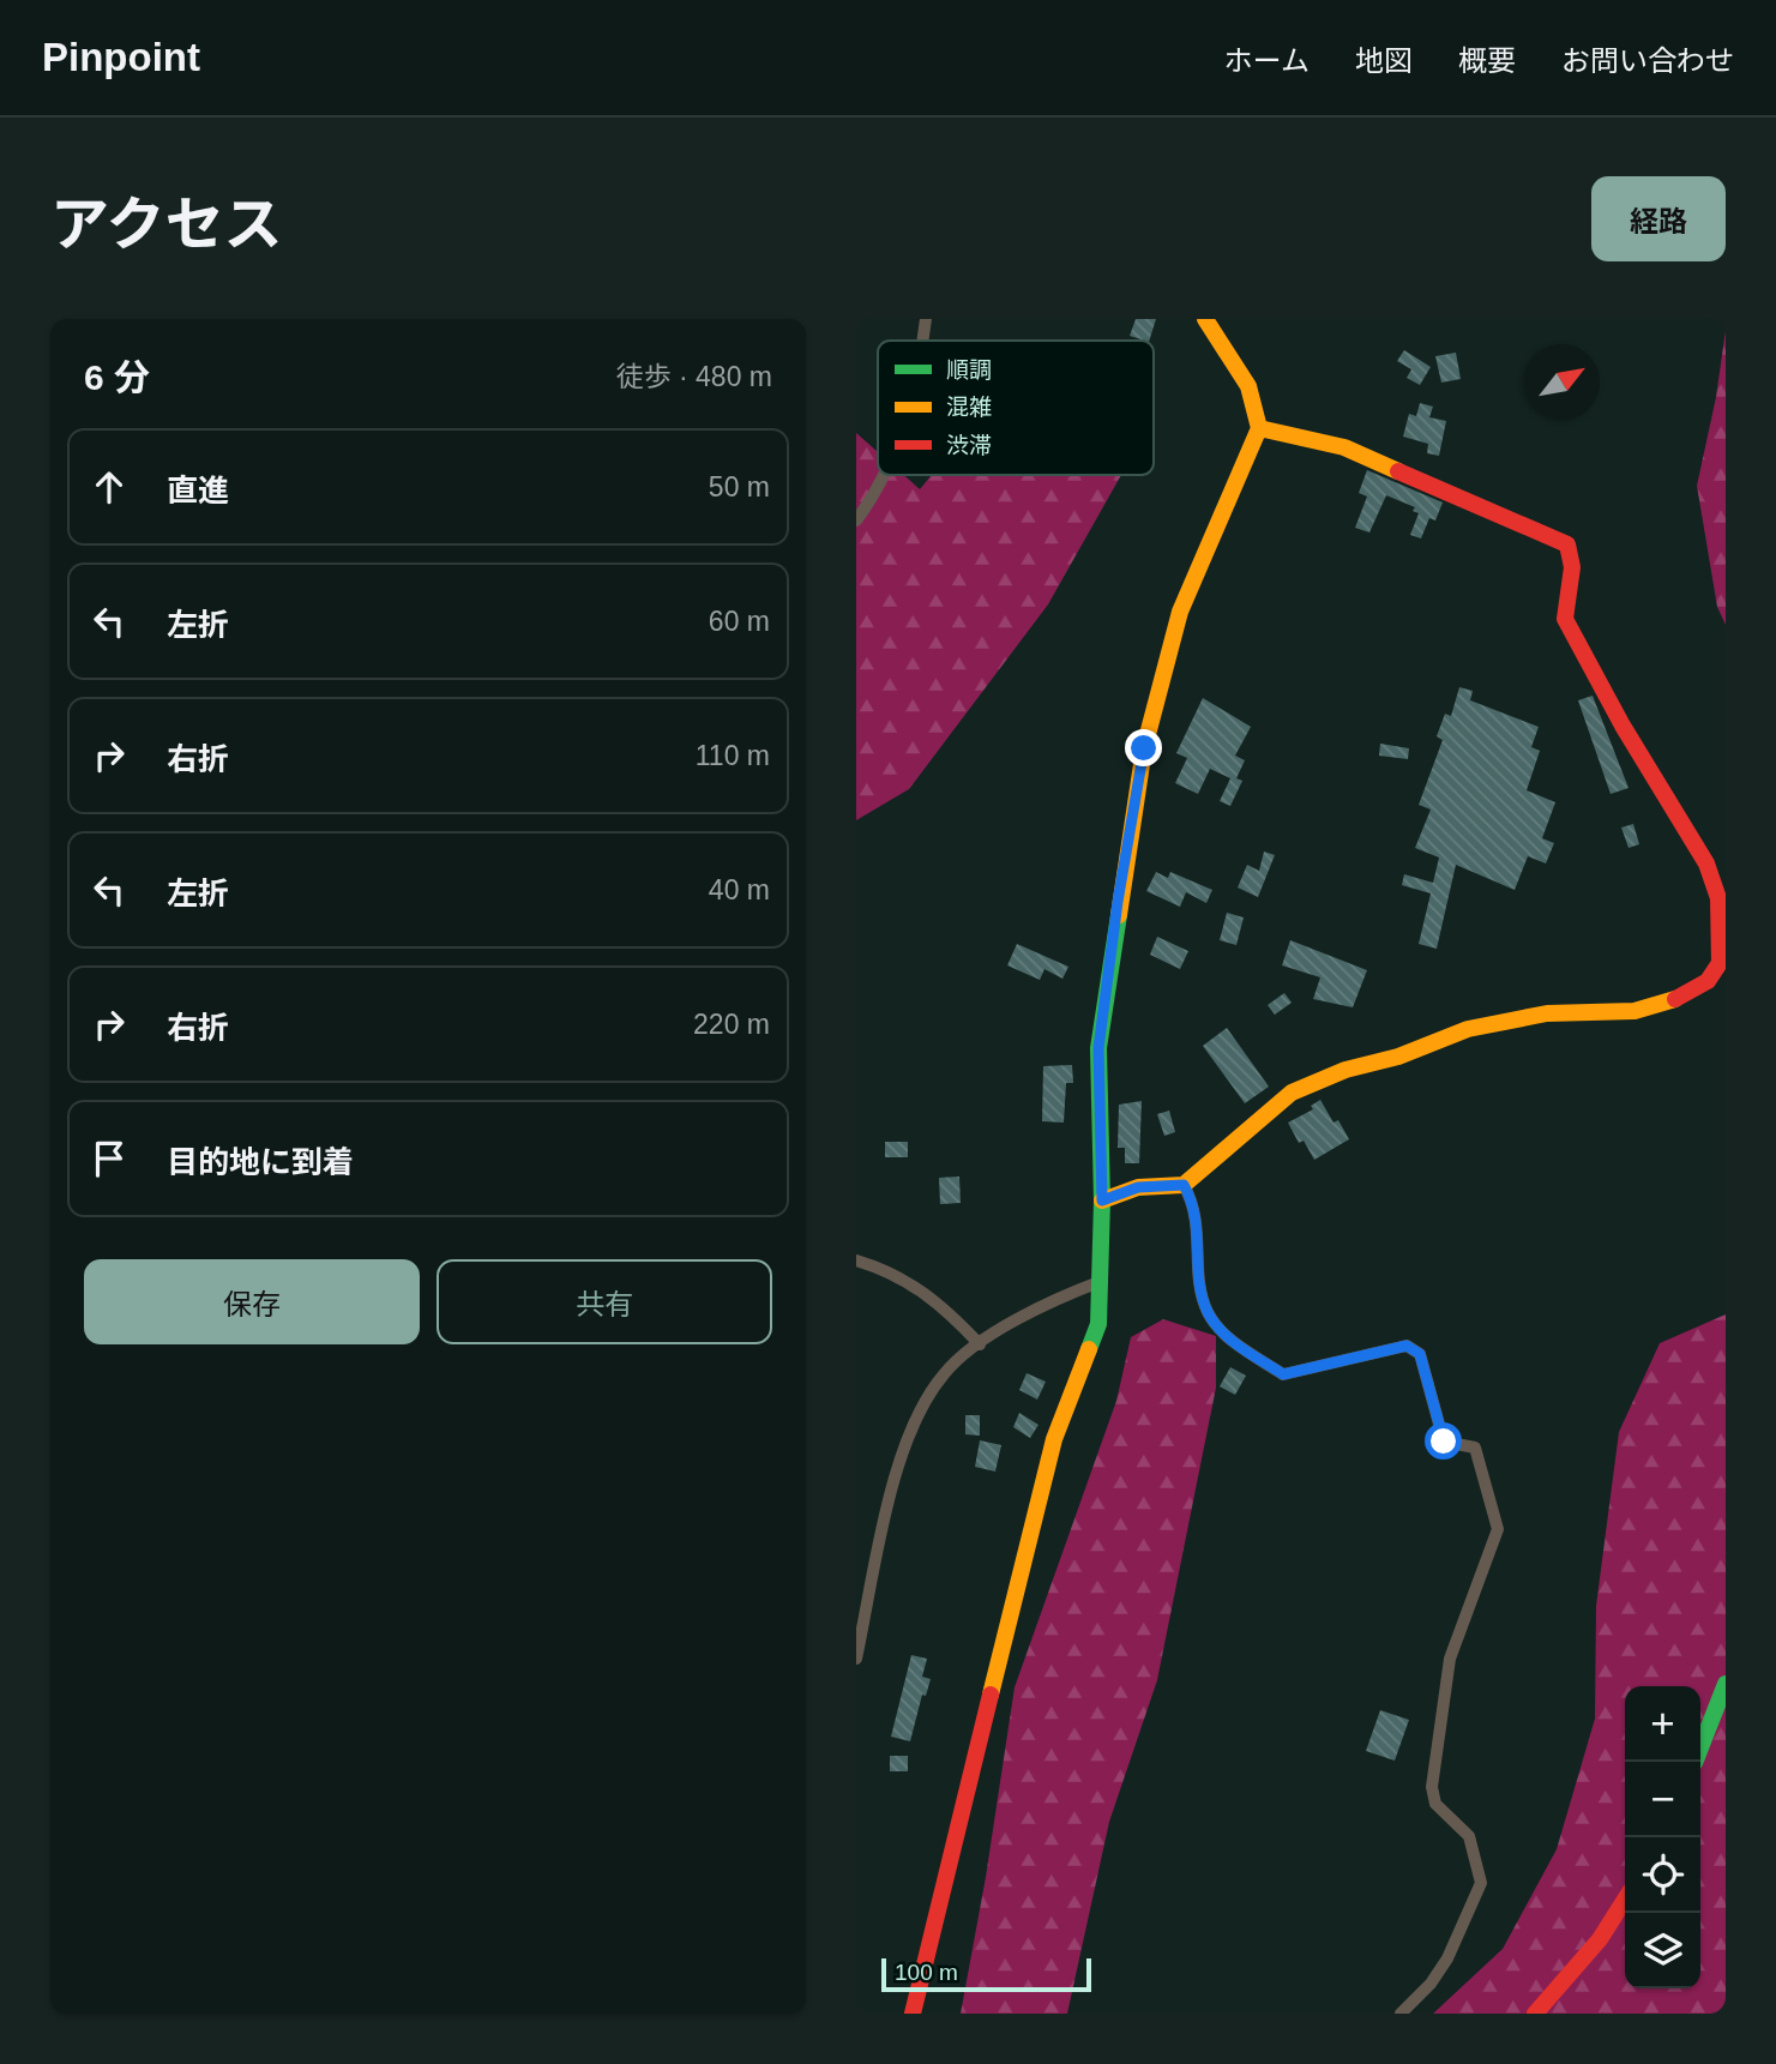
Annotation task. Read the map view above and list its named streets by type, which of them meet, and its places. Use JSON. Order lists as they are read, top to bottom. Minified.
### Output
{"legend":["順調","混雑","渋滞"],"scale_bar":"100 m","north":"top right","page":{"header":"Pinpoint","nav":["ホーム","地図","概要","お問い合わせ"],"title":"アクセス","buttons":["経路",["保存","共有"]],"heading":["6 分","徒歩 · 480 m"],"list":[["直進","50 m"],["左折","60 m"],["右折","110 m"],["左折","40 m"],["右折","220 m"],"目的地に到着"],"map_buttons":["+","−"],"scale":"100 m"}}
